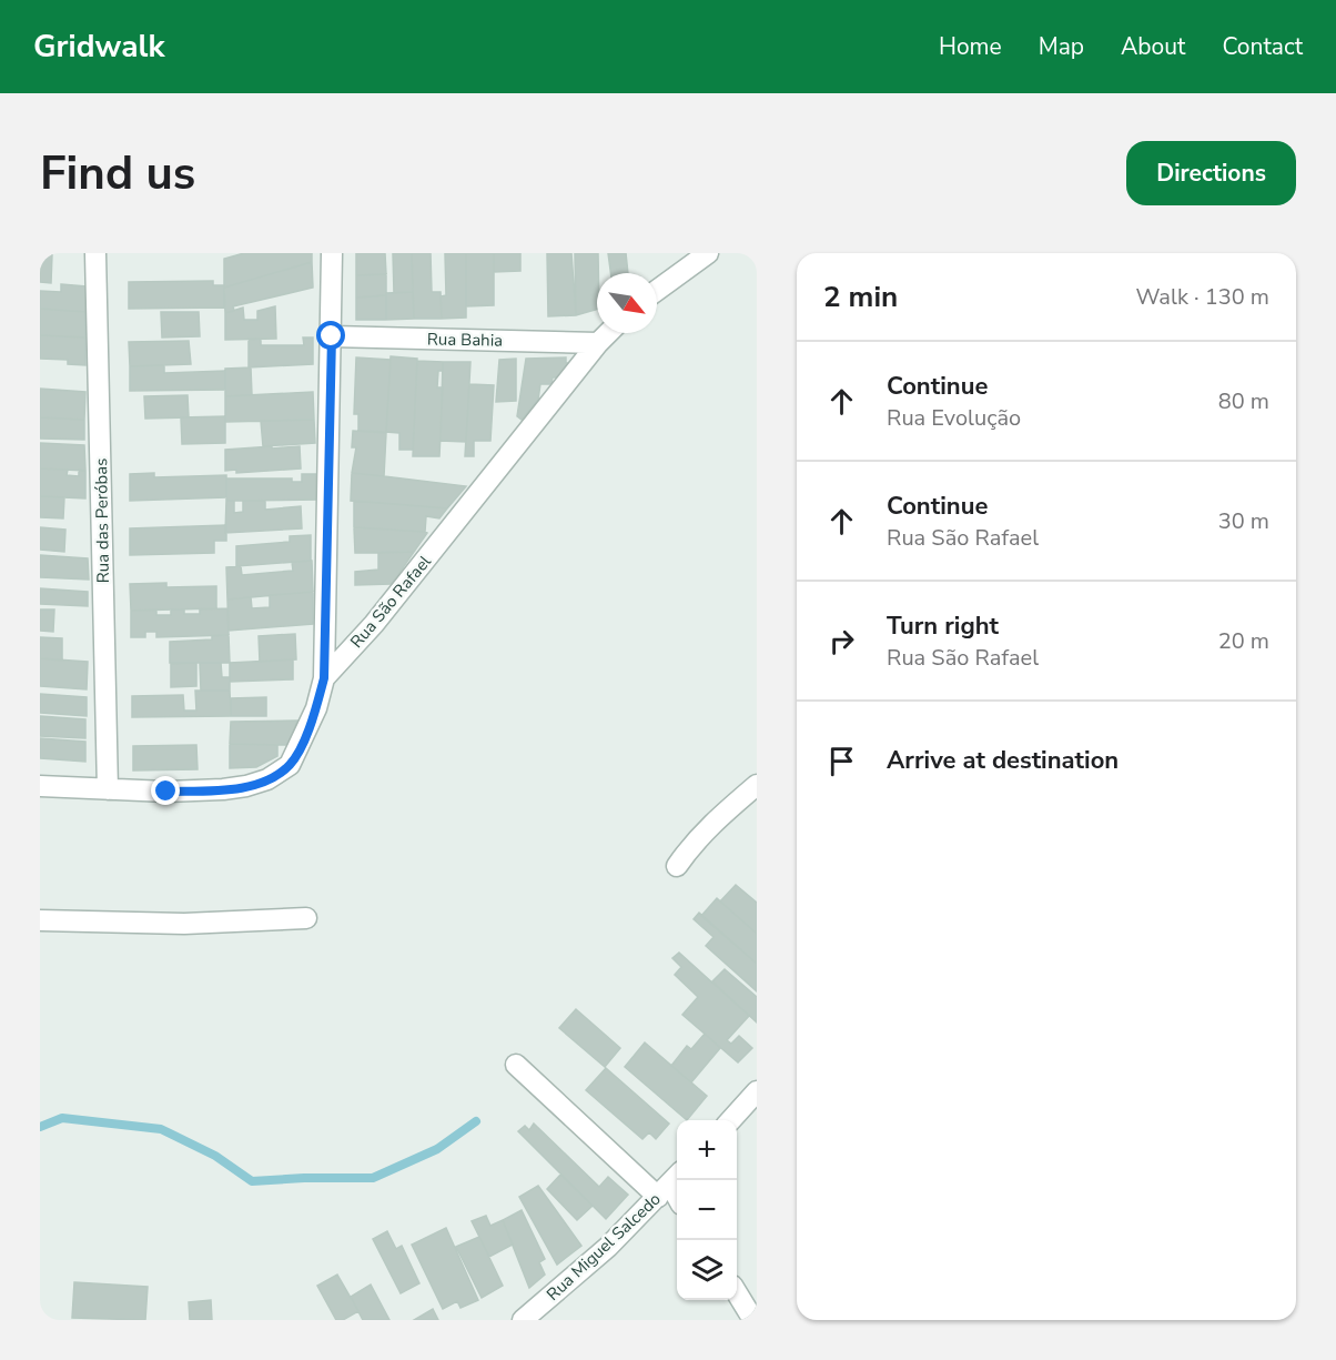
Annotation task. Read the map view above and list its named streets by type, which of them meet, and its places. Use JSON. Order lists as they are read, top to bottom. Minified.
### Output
{"streets":{"street":["Rua Bahia","Rua das Peróbas","Rua São Rafael","Rua Miguel Salcedo"]},"crossings":[["Rua Bahia","Rua São Rafael"],["Rua das Peróbas","Rua São Rafael"]],"north":"bottom right","page":{"header":"Gridwalk","nav":["Home","Map","About","Contact"],"buttons":"Directions","title":"Find us","heading":["2 min","Walk · 130 m"],"list":[["Continue","Rua Evolução","80 m"],["Continue","Rua São Rafael","30 m"],["Turn right","Rua São Rafael","20 m"],"Arrive at destination"],"map_buttons":["+","−"]}}
